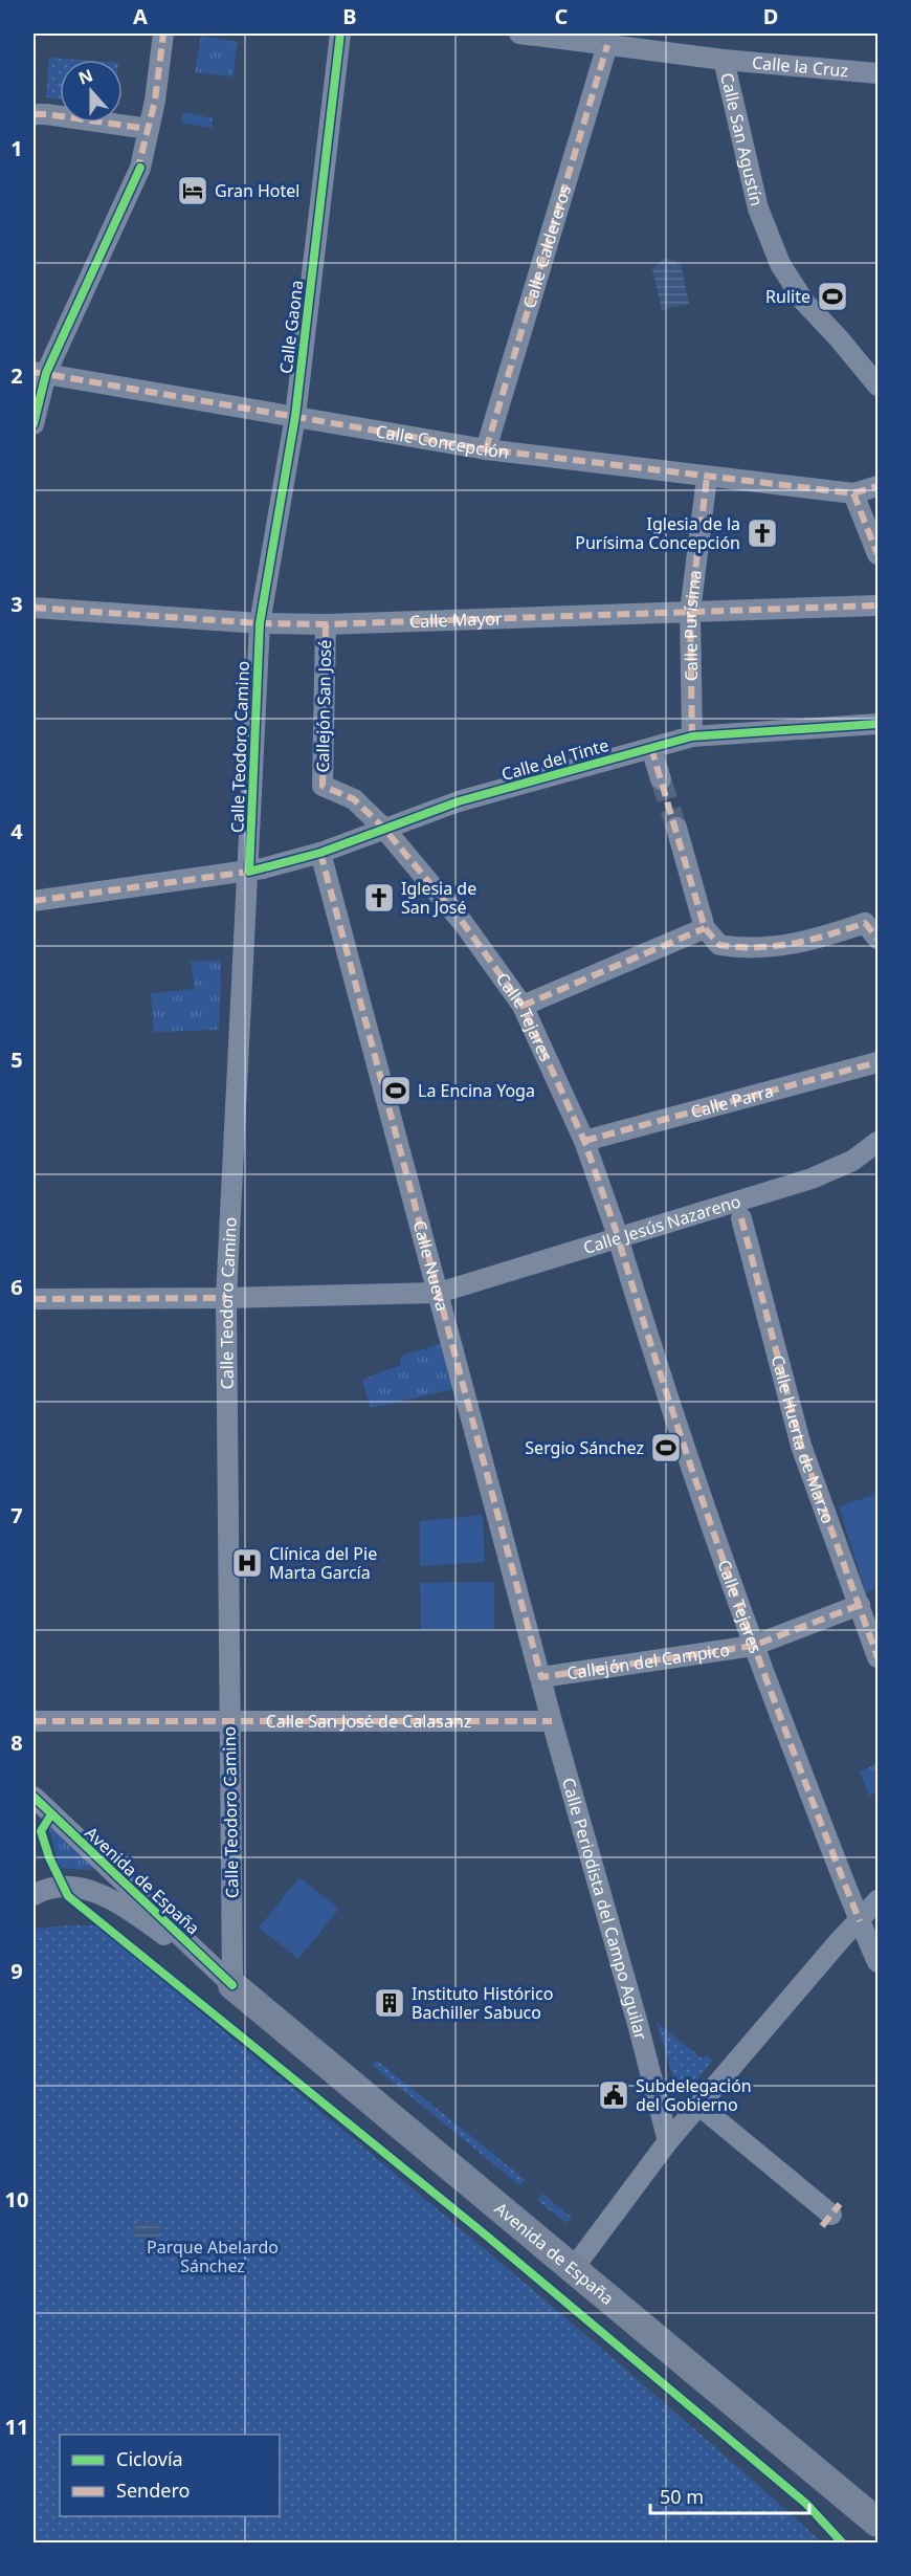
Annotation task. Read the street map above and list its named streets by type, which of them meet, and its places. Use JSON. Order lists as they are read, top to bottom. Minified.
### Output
{"streets":{"main road":["Avenida de España"],"street":["Calle la Cruz","Calle San Agustín","Calle Caldereros","Calle Gaona","Calle Concepción","Calle Mayor","Calle Purísima","Callejón San José","Calle Teodoro Camino","Calle del Tinte","Calle Tejares","Calle Parra","Calle Jesús Nazareno","Calle Nueva","Calle Huerta de Marzo","Callejón del Campico","Calle San José de Calasanz","Calle Periodista del Campo Aguilar"]},"crossings":[["Calle la Cruz","Calle San Agustín"],["Calle San Agustín","Calle Caldereros"],["Calle Caldereros","Calle Concepción"],["Calle Gaona","Calle Concepción"],["Calle Gaona","Calle Mayor"],["Calle Gaona","Calle Teodoro Camino"],["Calle Concepción","Calle Purísima"],["Calle Mayor","Calle Purísima"],["Calle Mayor","Callejón San José"],["Calle Mayor","Calle Teodoro Camino"],["Calle Purísima","Calle del Tinte"],["Callejón San José","Calle del Tinte"],["Callejón San José","Calle Tejares"],["Calle Teodoro Camino","Calle del Tinte"],["Calle Teodoro Camino","Calle Jesús Nazareno"],["Calle Teodoro Camino","Calle San José de Calasanz"],["Calle Teodoro Camino","Avenida de España"],["Calle del Tinte","Calle Tejares"],["Calle del Tinte","Calle Nueva"],["Calle Tejares","Calle Parra"],["Calle Tejares","Callejón del Campico"],["Calle Jesús Nazareno","Calle Nueva"],["Calle Nueva","Callejón del Campico"],["Calle Nueva","Calle Periodista del Campo Aguilar"],["Calle Huerta de Marzo","Callejón del Campico"],["Callejón del Campico","Calle Periodista del Campo Aguilar"],["Calle San José de Calasanz","Calle Periodista del Campo Aguilar"]],"parks":["Parque Abelardo Sánchez"],"places":{"hotel":["Gran Hotel"],"sports":["Rulite","La Encina Yoga","Sergio Sánchez"],"church":["Iglesia de la Purísima Concepción","Iglesia de San José"],"hospital":["Clínica del Pie Marta García"],"building":["Instituto Histórico Bachiller Sabuco"],"public building":["Subdelegación del Gobierno"]},"legend":["Ciclovía","Sendero"],"scale_bar":"50 m","north":"top","grid":{"columns":["A","B","C","D"],"rows":["1","2","3","4","5","6","7","8","9","10","11"]}}
